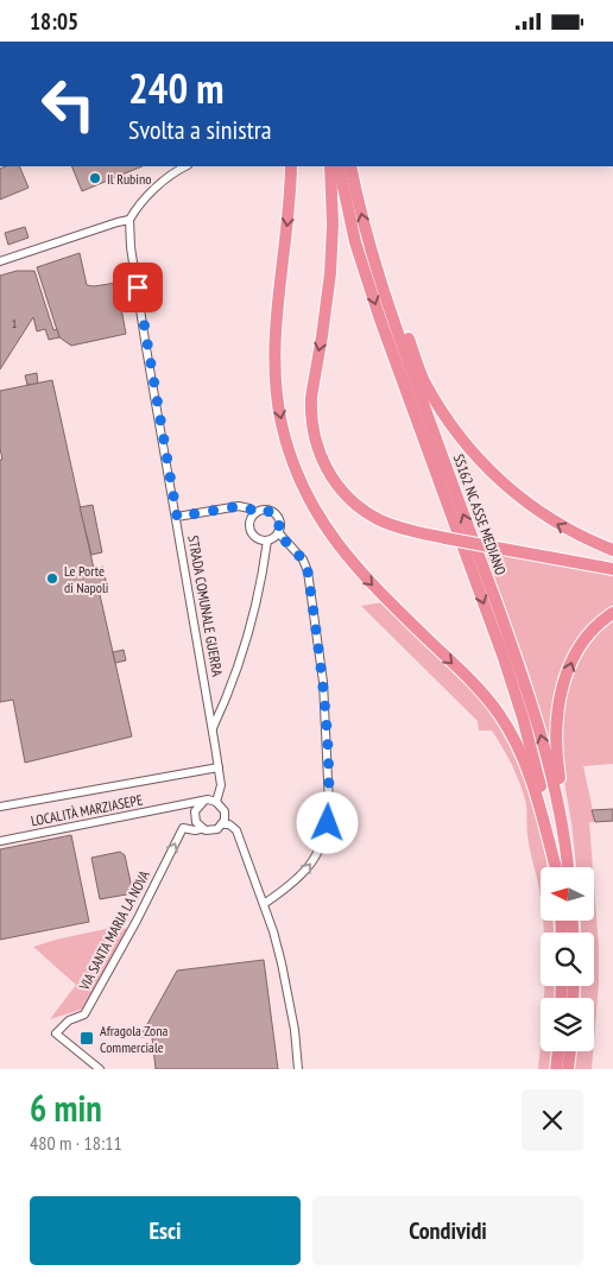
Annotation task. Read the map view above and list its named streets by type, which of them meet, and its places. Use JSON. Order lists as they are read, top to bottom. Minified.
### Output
{"streets":{"highway":["SS162 NC ASSE MEDIANO"],"street":["STRADA COMUNALE GUERRA","LOCALITÀ MARZIASEPE","VIA SANTA MARIA LA NOVA"]},"crossings":[["STRADA COMUNALE GUERRA","LOCALITÀ MARZIASEPE"],["STRADA COMUNALE GUERRA","VIA SANTA MARIA LA NOVA"],["LOCALITÀ MARZIASEPE","VIA SANTA MARIA LA NOVA"]],"one_way":["VIA SANTA MARIA LA NOVA"],"places":{"other":["Il Rubino","Le Porte di Napoli"],"transit":["Afragola Zona Commerciale"]},"house_numbers":["1"],"north":"left","page":{"status":"18:05","turn":["240 m","Svolta a sinistra"],"heading":["6 min","480 m · 18:11"],"buttons":["Esci","Condividi"]}}
